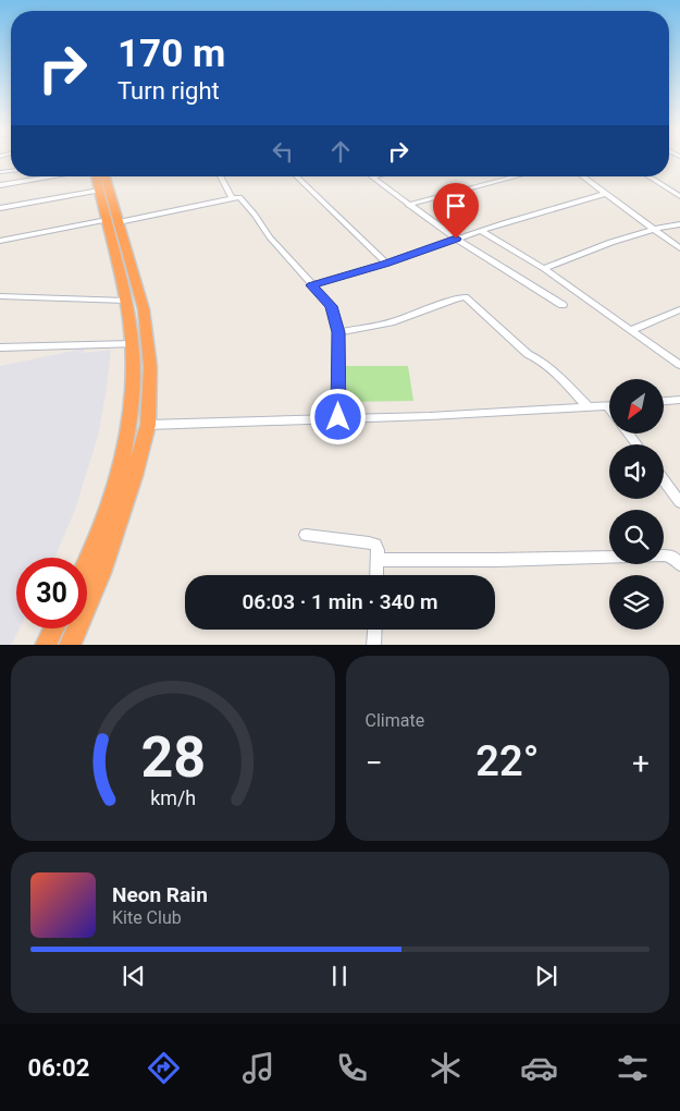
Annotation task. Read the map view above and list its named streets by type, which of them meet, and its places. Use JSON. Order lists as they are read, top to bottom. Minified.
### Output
{"north":"bottom left","page":{"turn":["170 m","Turn right"],"limit":"30","trip":"06:03 · 1 min · 340 m","tile":"Climate","heat":["−","22°","+"],"song":["Neon Rain","Kite Club"],"tabs":"06:02","gauge":["28","km/h"]}}
